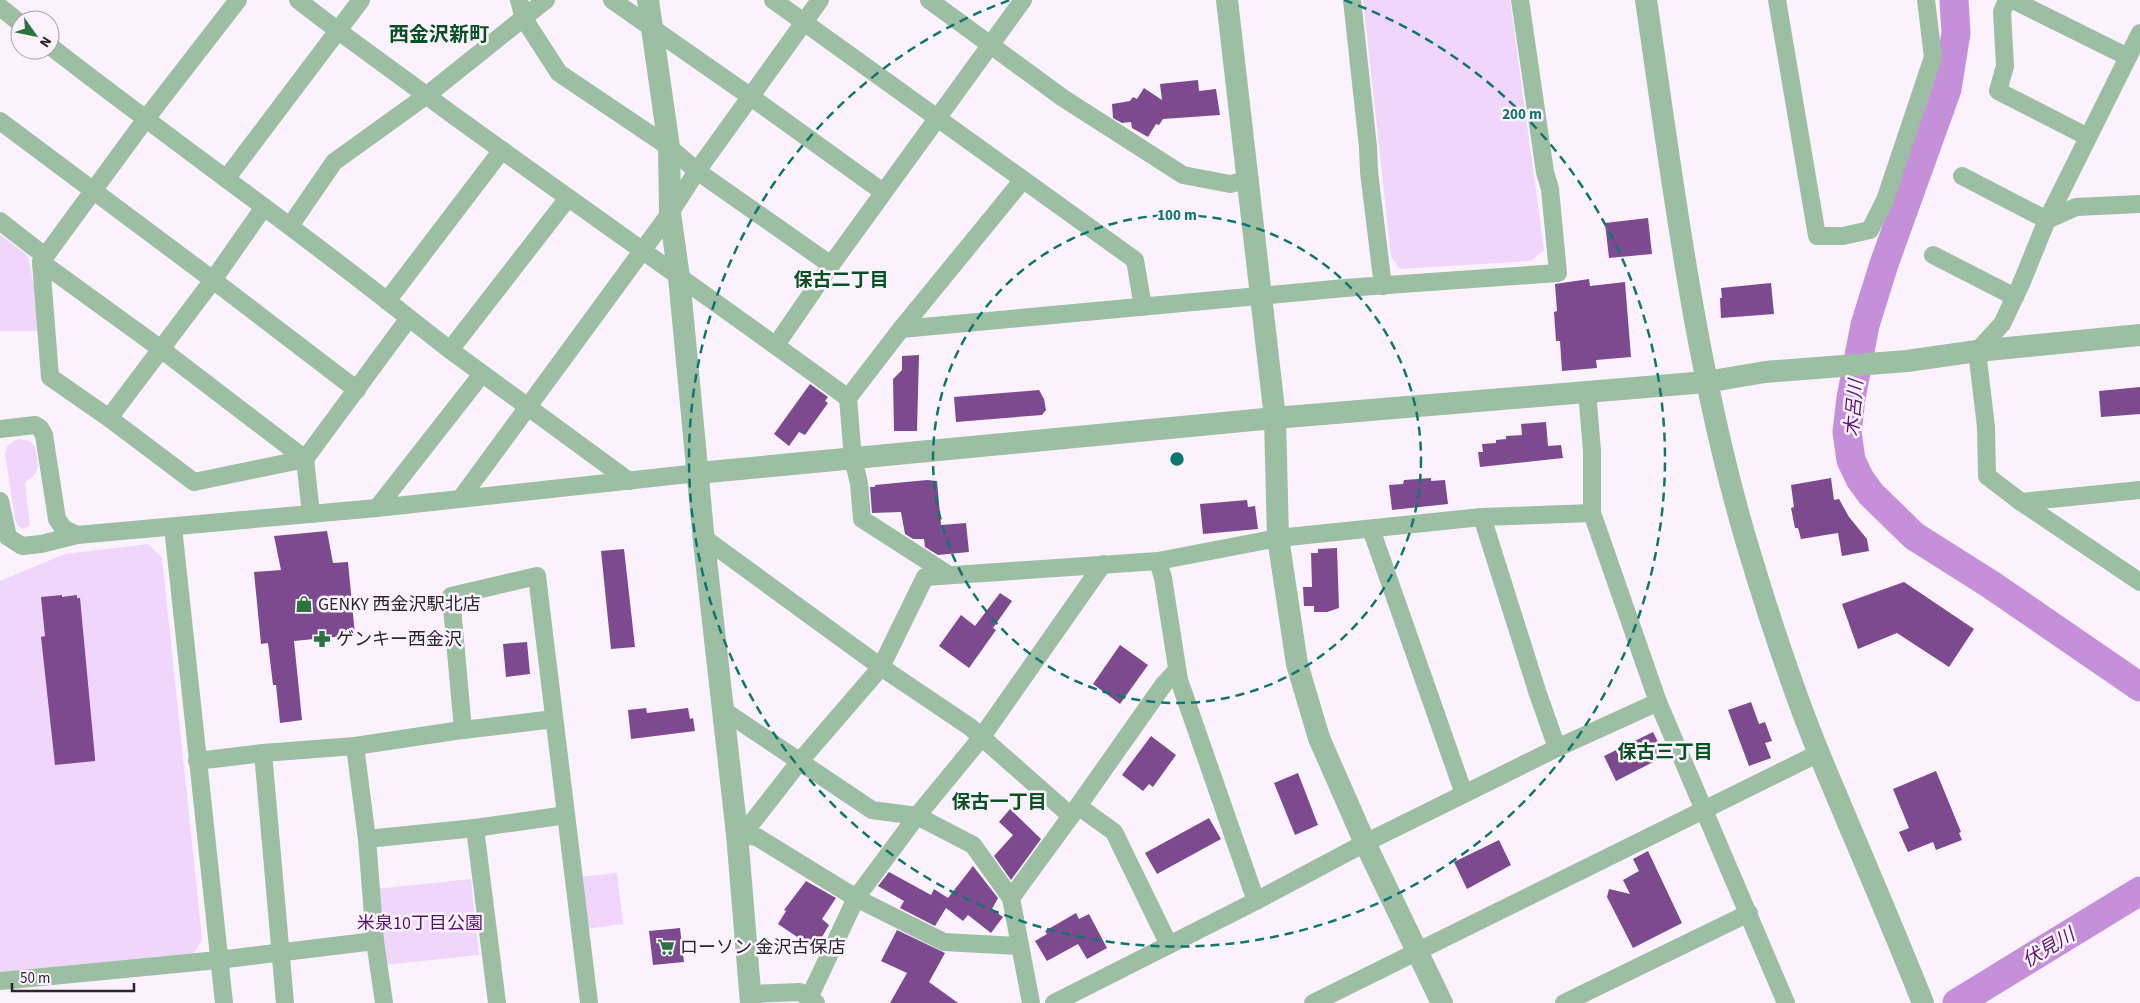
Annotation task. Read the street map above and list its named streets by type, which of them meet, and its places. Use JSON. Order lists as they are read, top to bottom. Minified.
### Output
{"districts":["西金沢新町","保古二丁目","保古三丁目","保古一丁目"],"water":["木呂川","伏見川"],"parks":["米泉10丁目公園"],"places":{"shop":["GENKY 西金沢駅北店"],"pharmacy":["ゲンキー西金沢"],"supermarket":["ローソン 金沢古保店"]},"scale_bar":"50 m","north":"bottom right","rings":["200 m","100 m"]}
